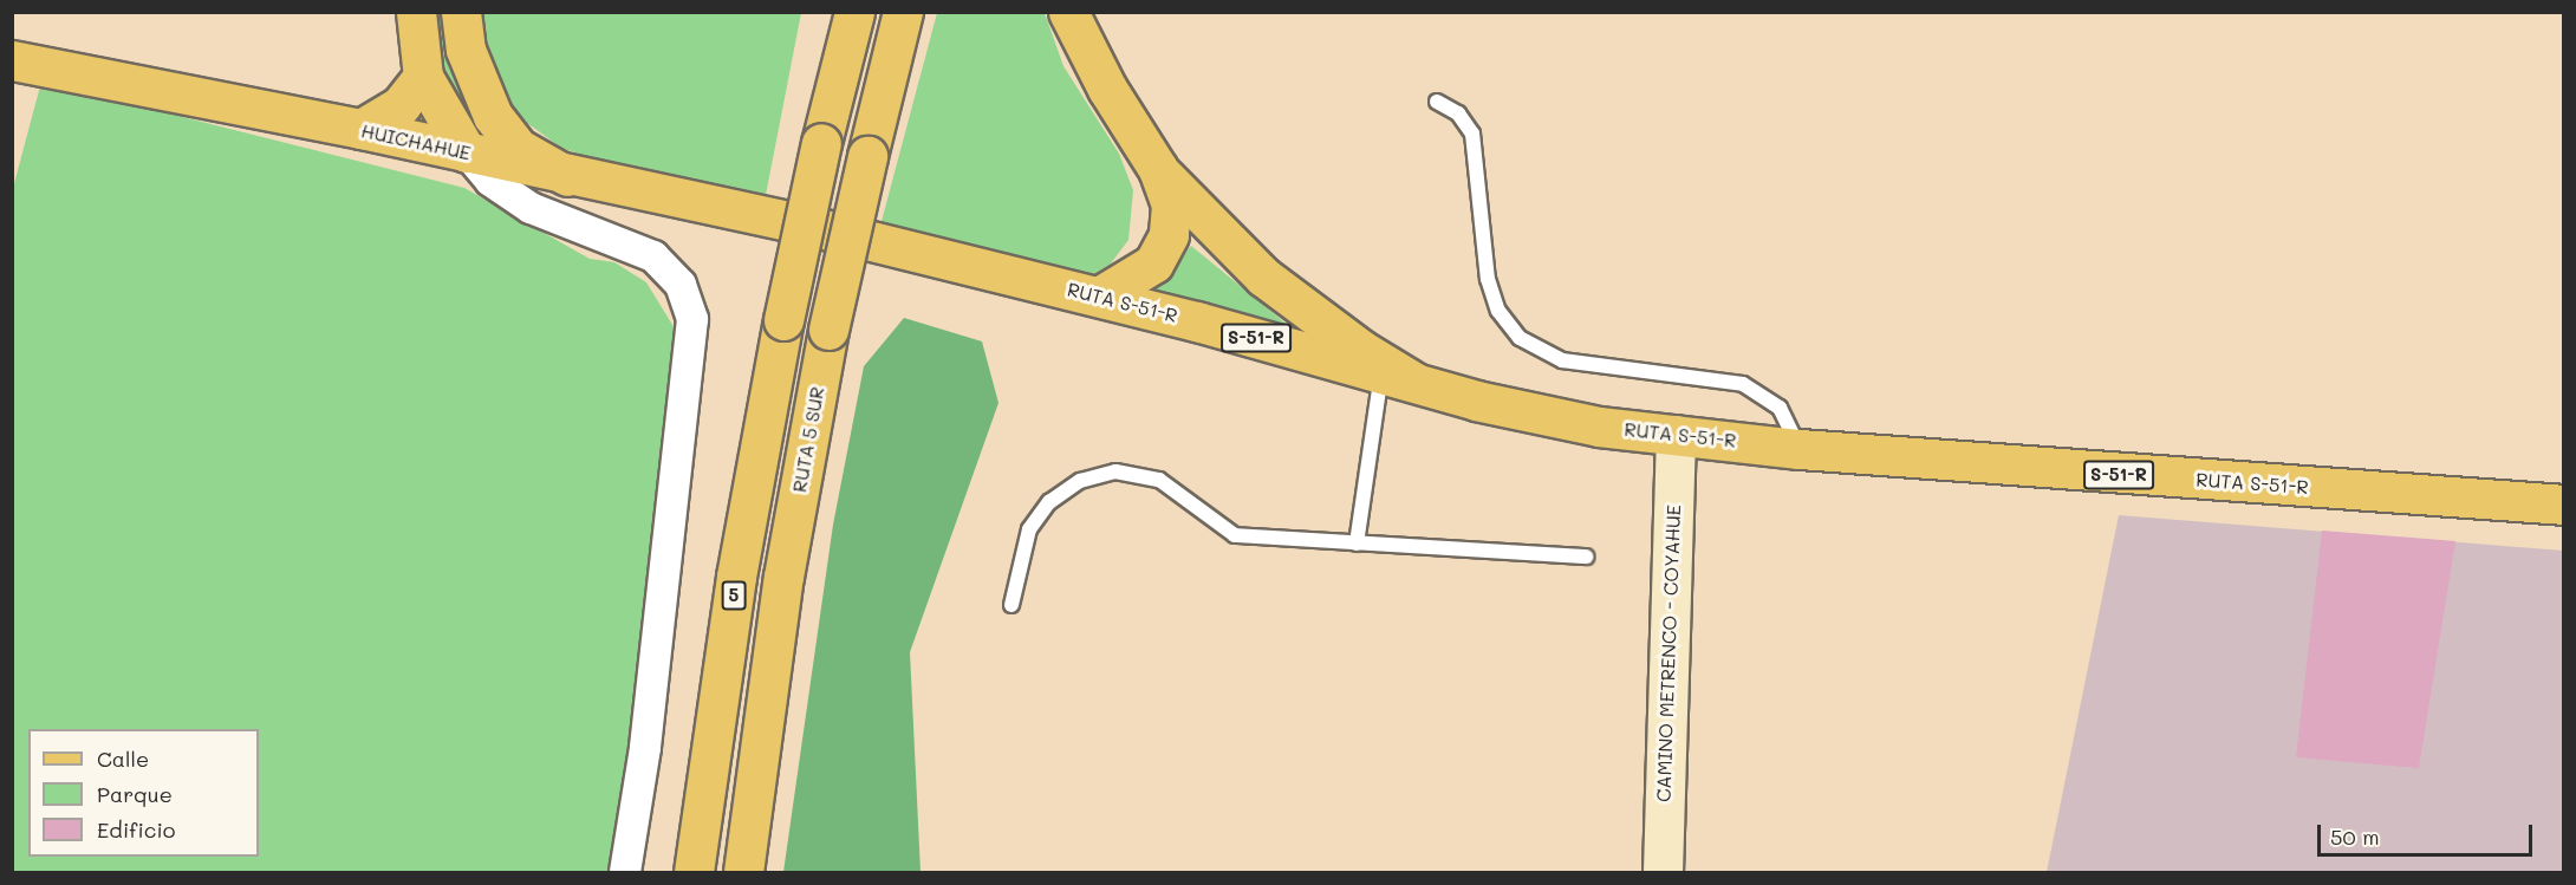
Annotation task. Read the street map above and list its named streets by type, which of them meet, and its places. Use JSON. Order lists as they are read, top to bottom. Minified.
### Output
{"streets":{"main road":["HUICHAHUE","RUTA S-51-R","S-51-R","RUTA 5 SUR","5"],"street":["CAMINO METRENCO - COYAHUE"]},"crossings":[["HUICHAHUE","RUTA S-51-R"],["RUTA S-51-R","CAMINO METRENCO - COYAHUE"]],"legend":["Calle","Parque","Edificio"],"scale_bar":"50 m"}
